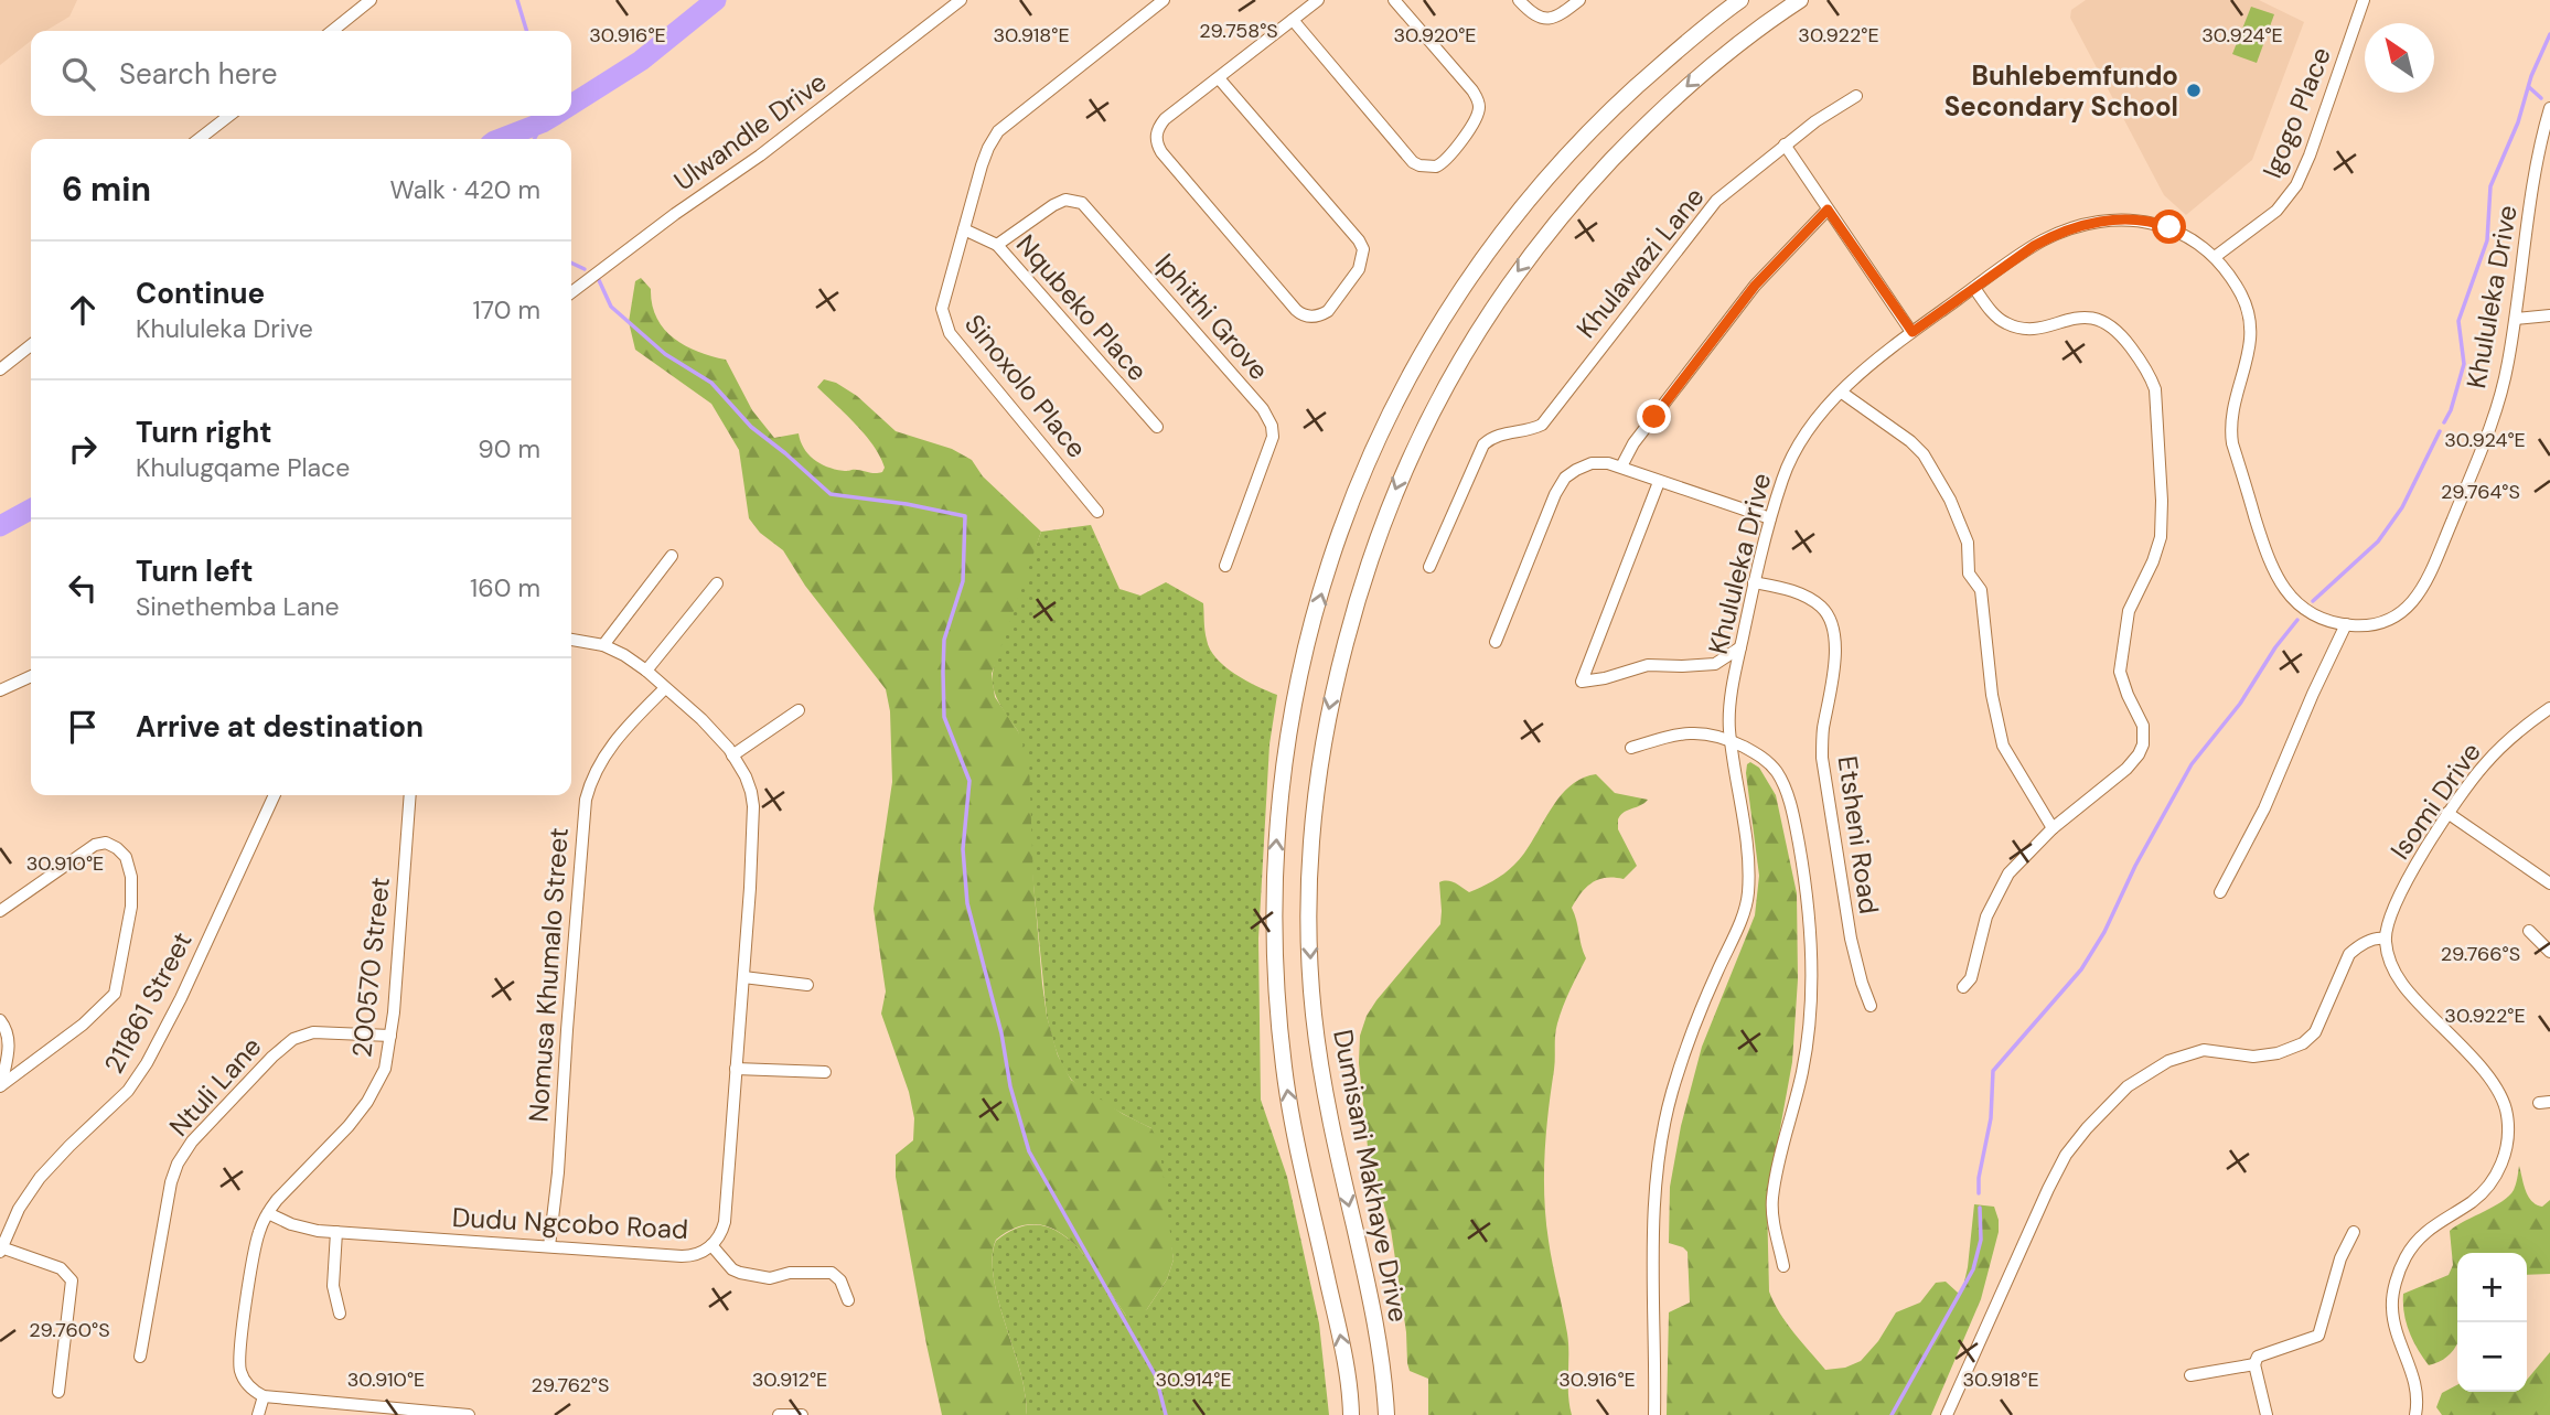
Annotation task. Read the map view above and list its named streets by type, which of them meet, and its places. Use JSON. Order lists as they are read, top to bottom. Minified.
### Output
{"streets":{"main road":["Dumisani Makhaye Drive"],"street":["Igogo Place","Ulwandle Drive","Khulawazi Lane","Khululeka Drive","Nqubeko Place","Iphithi Grove","Sinoxolo Place","Isomi Drive","Etsheni Road","200570 Street","Nomusa Khumalo Street","211861 Street","Ntuli Lane","Dudu Ngcobo Road"]},"crossings":[["Igogo Place","Khululeka Drive"],["Khululeka Drive","Etsheni Road"],["Nqubeko Place","Iphithi Grove"],["Nqubeko Place","Sinoxolo Place"],["200570 Street","Ntuli Lane"],["200570 Street","Dudu Ngcobo Road"],["Nomusa Khumalo Street","Dudu Ngcobo Road"]],"places":["Buhlebemfundo Secondary School"],"north":"top left","page":{"search":"Search here","heading":["6 min","Walk · 420 m"],"list":[["Continue","Khululeka Drive","170 m"],["Turn right","Khulugqame Place","90 m"],["Turn left","Sinethemba Lane","160 m"],"Arrive at destination"],"map_buttons":["+","−"]},"coordinates":["29.758°S","30.916°E","30.920°E","30.918°E","30.922°E","30.924°E","29.764°S","30.910°E","29.766°S","29.760°S","30.912°E","30.914°E","29.762°S"]}
